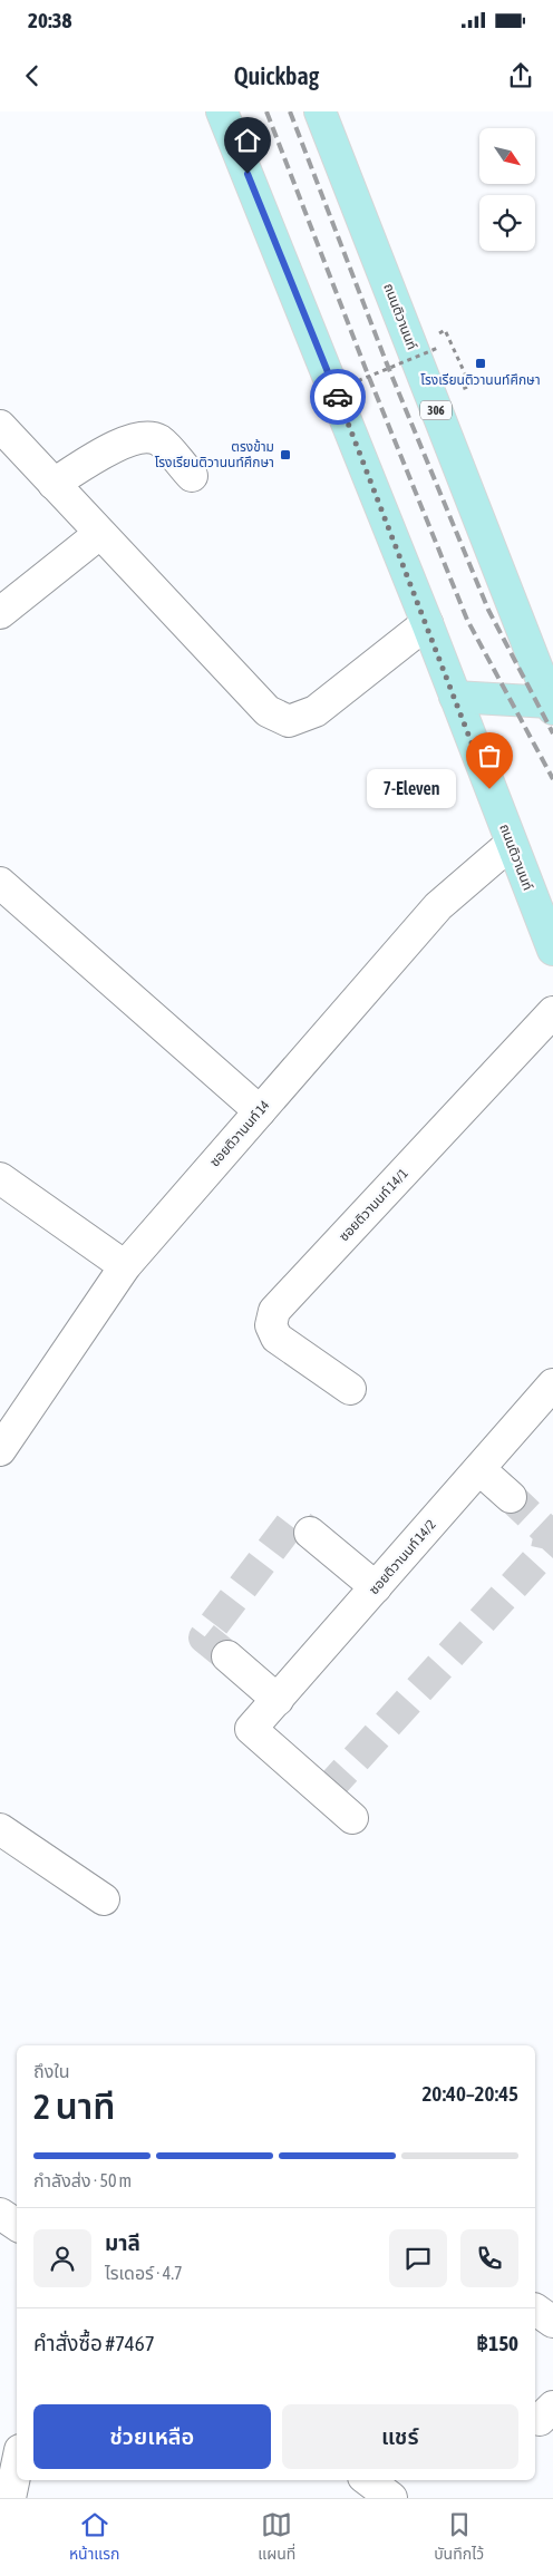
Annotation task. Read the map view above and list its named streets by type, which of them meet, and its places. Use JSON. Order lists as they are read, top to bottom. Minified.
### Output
{"streets":{"main road":["ถนนติวานนท์","306"],"street":["ซอยติวานนท์ 14","ซอยติวานนท์ 14/1","ซอยติวานนท์ 14/2"]},"crossings":[["ถนนติวานนท์","ซอยติวานนท์ 14"]],"places":{"transit":["โรงเรียนติวานนท์ศึกษา","ตรงข้าม โรงเรียนติวานนท์ศึกษา"],"other":["7-Eleven"]},"north":"bottom right","page":{"status":"20:38","header":"Quickbag","bubble":"7-Eleven","heading":["2 นาที","ถึงใน","20:40–20:45"],"panel":["มาลี","ไรเดอร์ · 4.7","คำสั่งซื้อ #7467","฿150"],"bar":"กำลังส่ง · 50 m","buttons":["ช่วยเหลือ","แชร์"],"tabs":["หน้าแรก","แผนที่","บันทึกไว้"]}}
